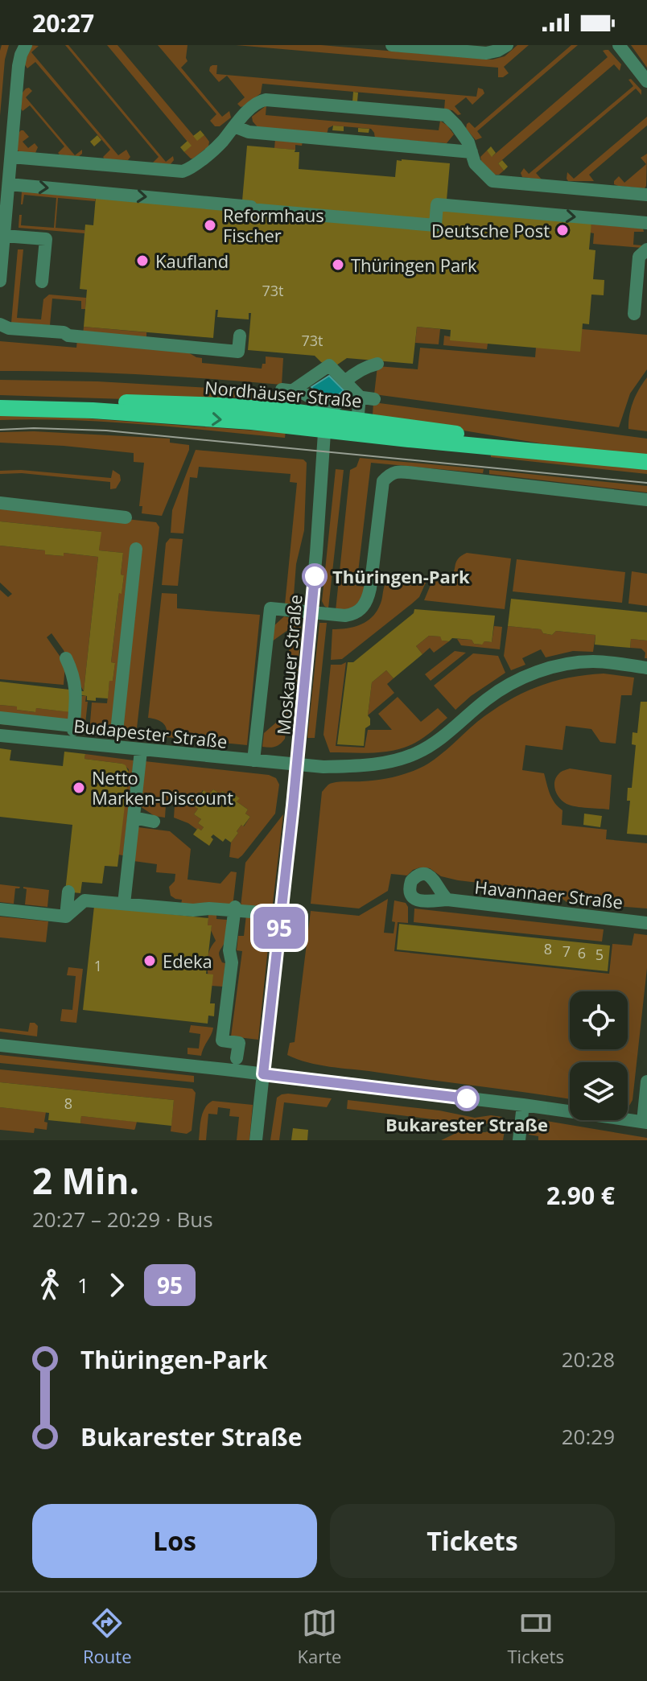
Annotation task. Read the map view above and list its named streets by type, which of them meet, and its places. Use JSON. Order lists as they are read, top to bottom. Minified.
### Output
{"streets":{"main road":["Nordhäuser Straße"],"street":["Moskauer Straße","Budapester Straße","Havannaer Straße"]},"crossings":[["Nordhäuser Straße","Moskauer Straße"],["Moskauer Straße","Budapester Straße"]],"places":["Reformhaus Fischer","Deutsche Post","Kaufland","Thüringen Park","Thüringen-Park","Netto Marken-Discount","Edeka","Bukarester Straße"],"lines":["bus line 95"],"house_numbers":["73t","73t","8","7","6","5","1","8"],"page":{"status":"20:27","on_map":"95","heading":["2 Min.","20:27 – 20:29 · Bus","2.90 €"],"legs":["1","95"],"list":[{"name":"Thüringen-Park","value":"20:28"},{"name":"Bukarester Straße","value":"20:29"}],"buttons":["Los","Tickets"],"tabs":["Route","Karte","Tickets"]}}
